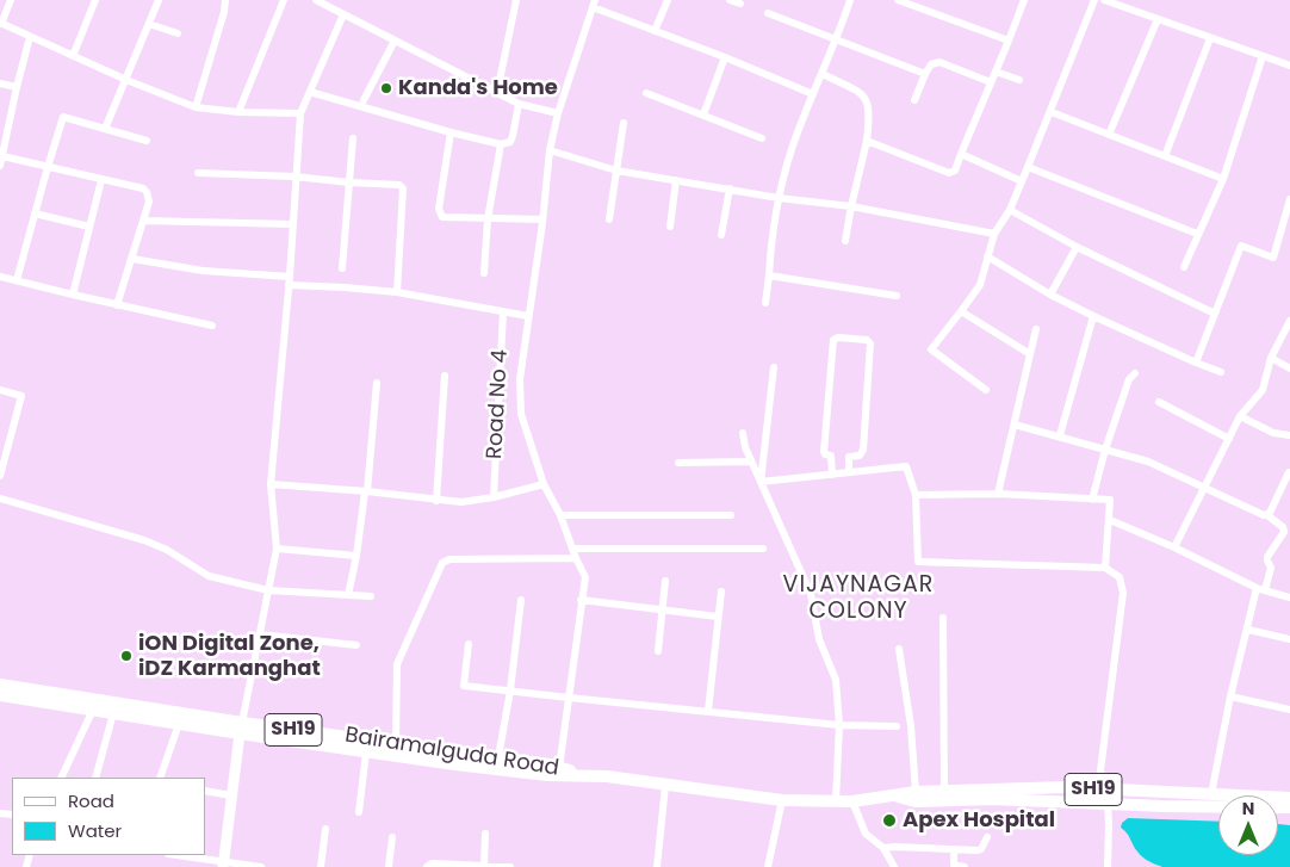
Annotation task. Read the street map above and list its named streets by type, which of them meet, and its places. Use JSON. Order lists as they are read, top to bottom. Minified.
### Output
{"streets":{"main road":["SH19","Bairamalguda Road"],"street":["Road No 4"]},"districts":["VIJAYNAGAR COLONY"],"places":["Kanda's Home","iON Digital Zone, iDZ Karmanghat","Apex Hospital"],"legend":["Road","Water"],"north":"top"}
